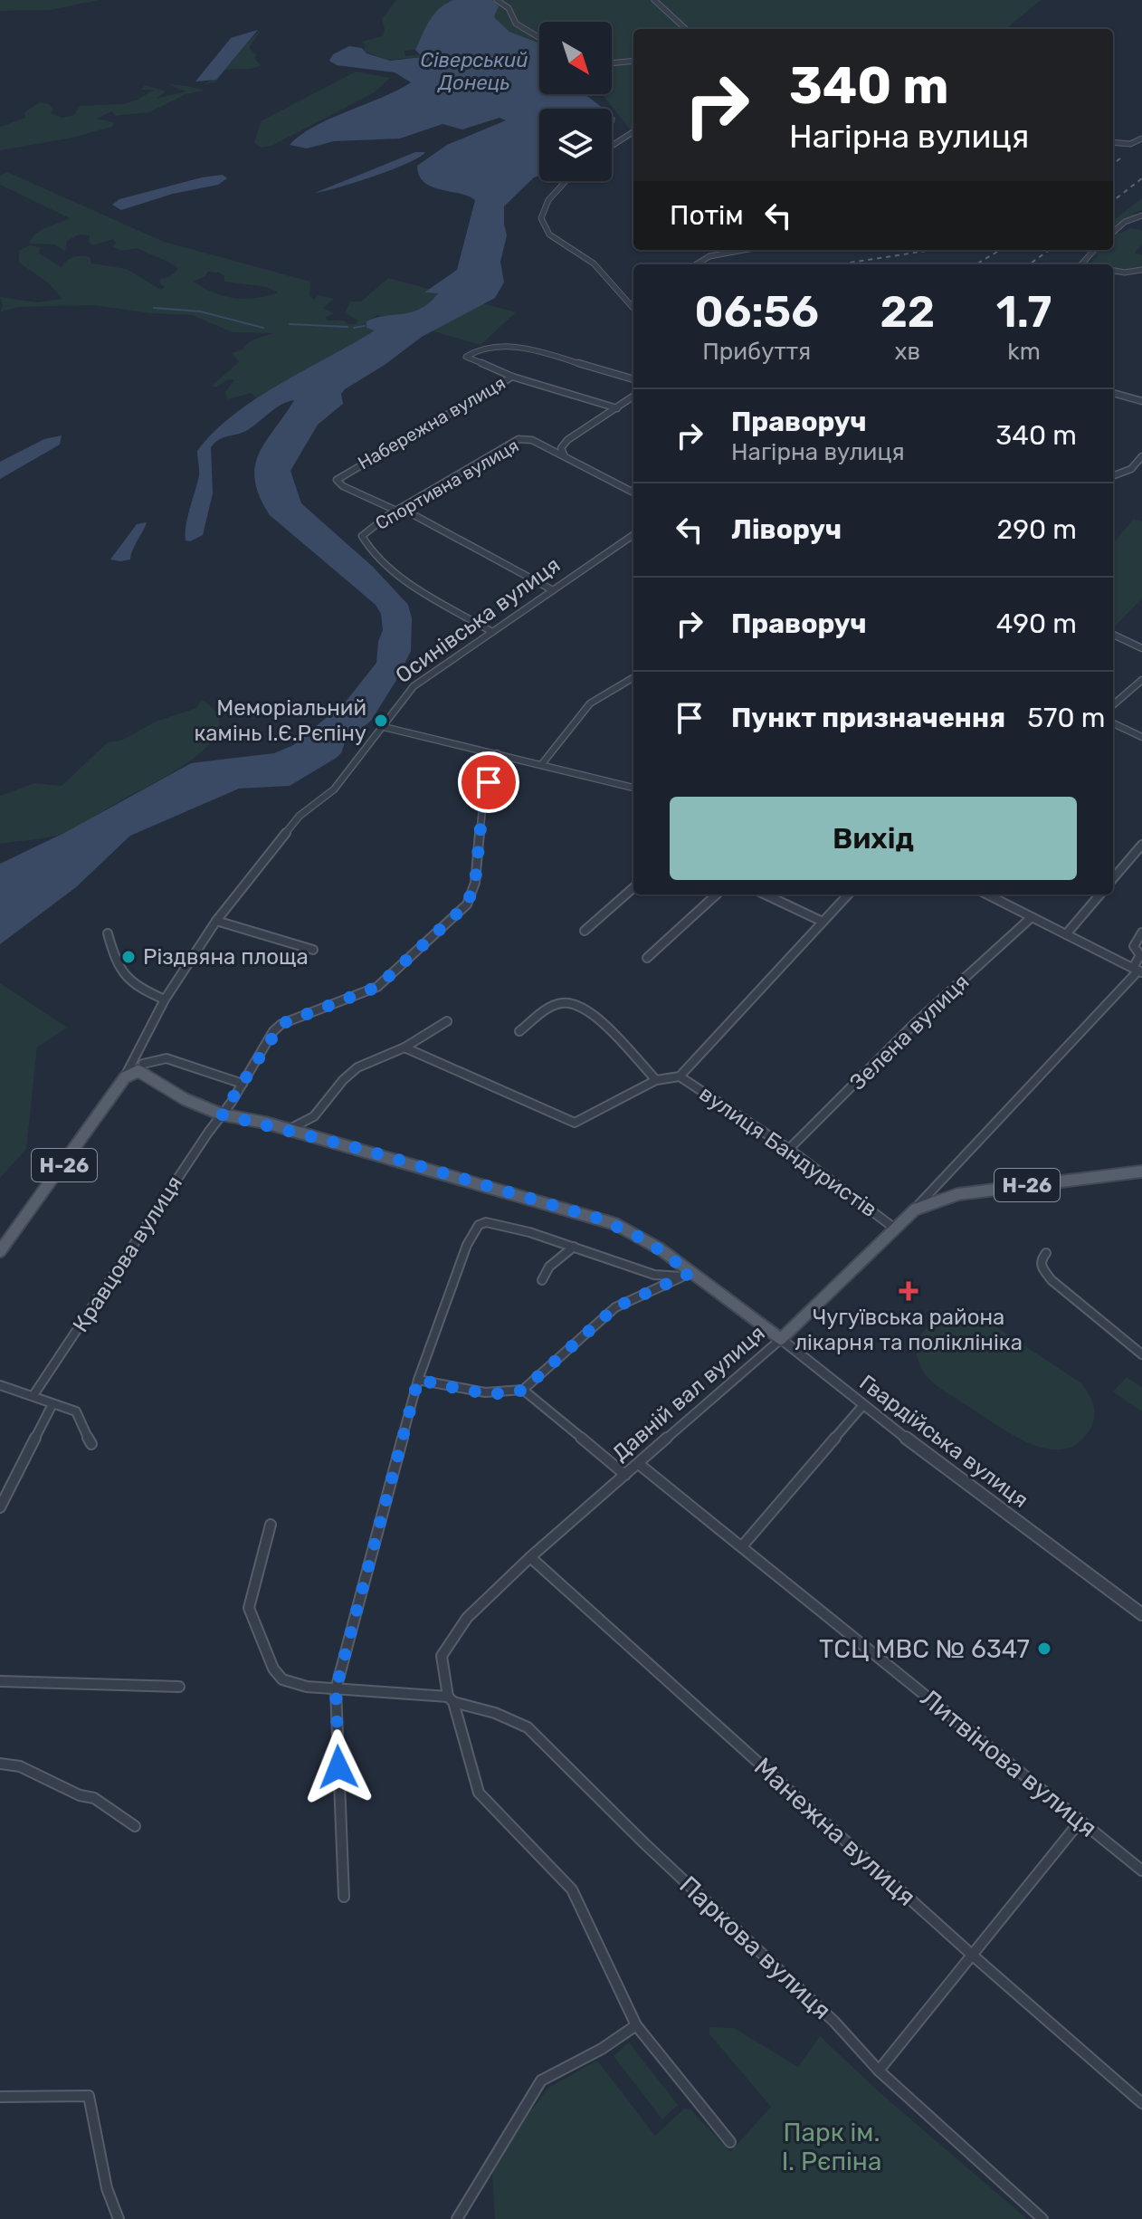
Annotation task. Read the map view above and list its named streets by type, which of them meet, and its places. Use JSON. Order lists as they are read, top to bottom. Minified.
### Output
{"streets":{"main road":["Осинівська вулиця","Н-26","Давній вал вулиця","Гвардійська вулиця"],"street":["Набережна вулиця","Спортивна вулиця","Зелена вулиця","вулиця Бандуристів","Кравцова вулиця","Литвінова вулиця","Манежна вулиця","Паркова вулиця"]},"crossings":[["Набережна вулиця","Спортивна вулиця"],["Набережна вулиця","Осинівська вулиця"],["Спортивна вулиця","Осинівська вулиця"],["Зелена вулиця","вулиця Бандуристів"],["вулиця Бандуристів","Давній вал вулиця"],["Н-26","Давній вал вулиця"],["Кравцова вулиця","Гвардійська вулиця"],["Давній вал вулиця","Гвардійська вулиця"],["Давній вал вулиця","Литвінова вулиця"],["Давній вал вулиця","Манежна вулиця"],["Давній вал вулиця","Паркова вулиця"]],"water":["Сіверський Донець"],"parks":["Парк ім. І. Рєпіна"],"places":{"other":["Меморіальний камінь І.Є.Рєпіну","Різдвяна площа","ТСЦ МВС № 6347"],"health":["Чугуївська района лікарня та поліклініка"]},"north":"bottom right","page":{"turn":["340 m","Нагірна вулиця"],"then":"Потім","eta":["06:56","Прибуття","22","хв","1.7","km"],"list":[{"name":"Праворуч","note":"Нагірна вулиця","value":"340 m"},{"name":"Ліворуч","value":"290 m"},{"name":"Праворуч","value":"490 m"},{"name":"Пункт призначення","value":"570 m"}],"buttons":"Вихід"}}
